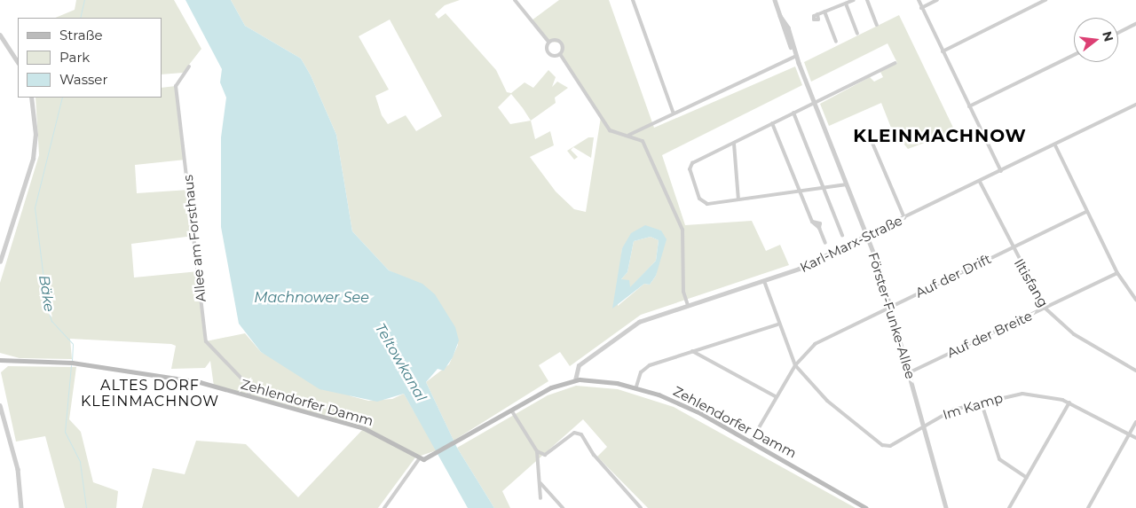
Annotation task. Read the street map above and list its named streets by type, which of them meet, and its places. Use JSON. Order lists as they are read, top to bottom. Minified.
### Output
{"streets":{"main road":["Zehlendorfer Damm"],"street":["Allee am Forsthaus","Karl-Marx-Straße","Auf der Drift","Iltisfang","Förster-Funke-Allee","Auf der Breite","Im Kamp"]},"crossings":[["Allee am Forsthaus","Zehlendorfer Damm"],["Karl-Marx-Straße","Iltisfang"],["Karl-Marx-Straße","Förster-Funke-Allee"],["Karl-Marx-Straße","Zehlendorfer Damm"],["Auf der Drift","Iltisfang"],["Auf der Drift","Förster-Funke-Allee"],["Auf der Drift","Zehlendorfer Damm"],["Auf der Drift","Im Kamp"],["Iltisfang","Auf der Breite"],["Förster-Funke-Allee","Auf der Breite"],["Förster-Funke-Allee","Im Kamp"]],"districts":["KLEINMACHNOW","ALTES DORF KLEINMACHNOW"],"water":["Bäke","Machnower See","Teltowkanal"],"legend":["Straße","Park","Wasser"],"north":"right"}
